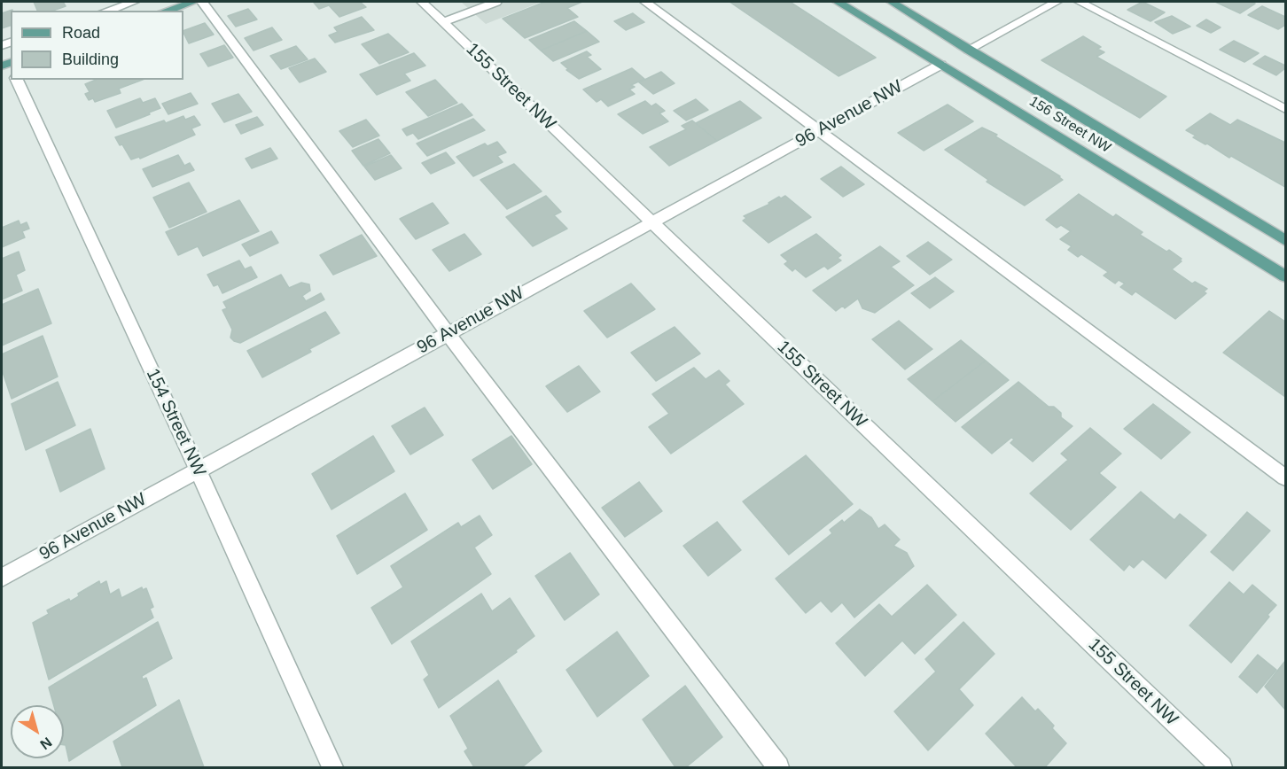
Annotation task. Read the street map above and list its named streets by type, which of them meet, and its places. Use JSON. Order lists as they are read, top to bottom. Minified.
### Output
{"streets":{"main road":["156 Street NW"],"street":["155 Street NW","96 Avenue NW","154 Street NW"]},"crossings":[["155 Street NW","96 Avenue NW"],["96 Avenue NW","156 Street NW"],["96 Avenue NW","154 Street NW"]],"legend":["Road","Building"],"north":"bottom right"}
